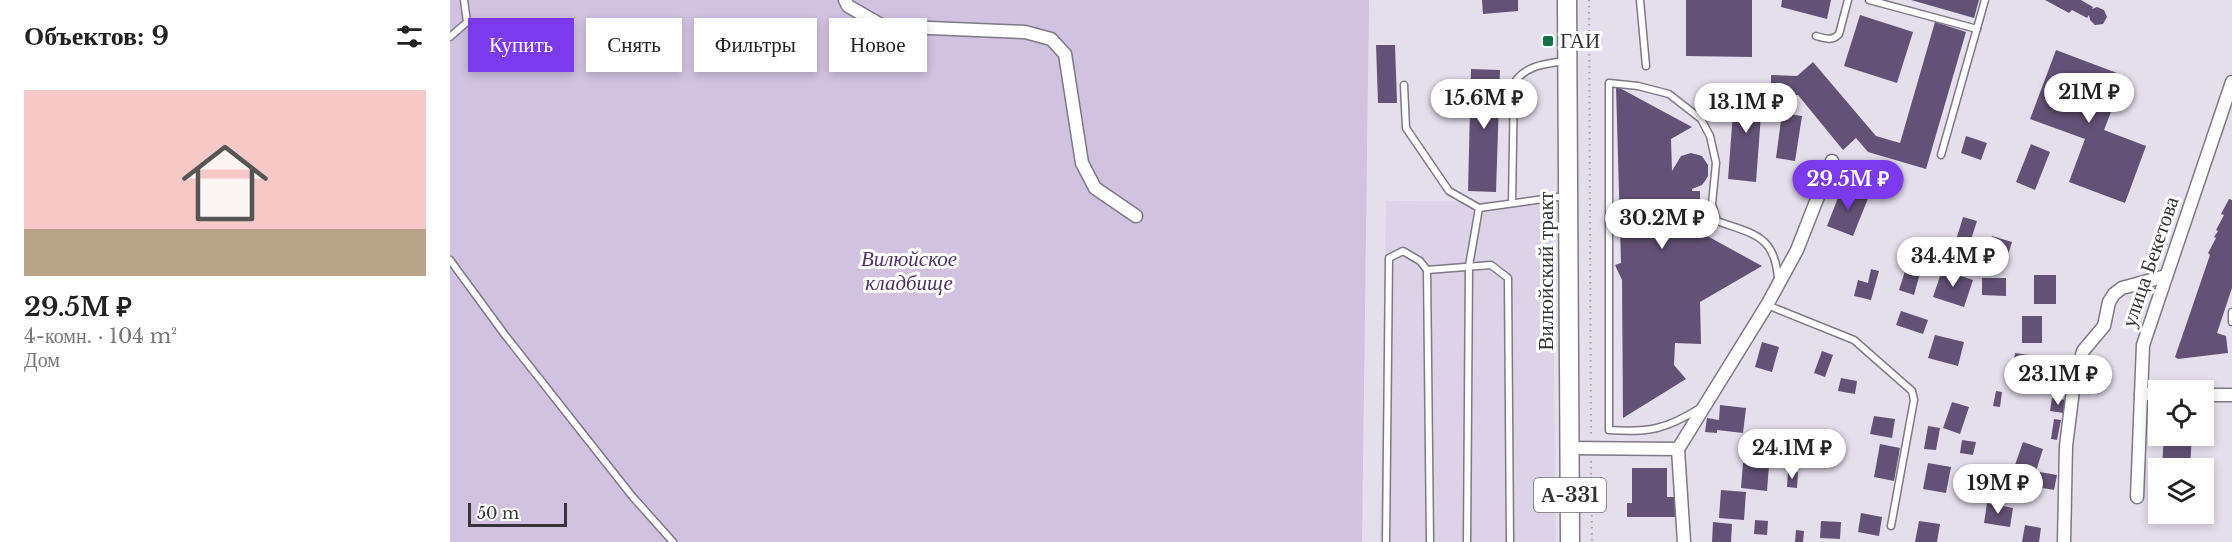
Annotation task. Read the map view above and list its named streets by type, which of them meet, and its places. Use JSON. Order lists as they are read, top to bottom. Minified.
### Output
{"streets":{"main road":["Вилюйский тракт","А-331"],"street":["улица Бекетова"]},"parks":["Вилюйское кладбище"],"places":{"transit":["ГАИ"]},"scale_bar":"50 m","page":{"heading":"Объектов: 9","chip":["Купить","Снять","Фильтры","Новое"],"list":[{"name":"29.5M ₽","note":"4-комн. · 104 m² · Дом"}],"price":["21M ₽","15.6M ₽","13.1M ₽","29.5M ₽","30.2M ₽","34.4M ₽","23.1M ₽","24.1M ₽","19M ₽"],"scale":"50 m"}}
